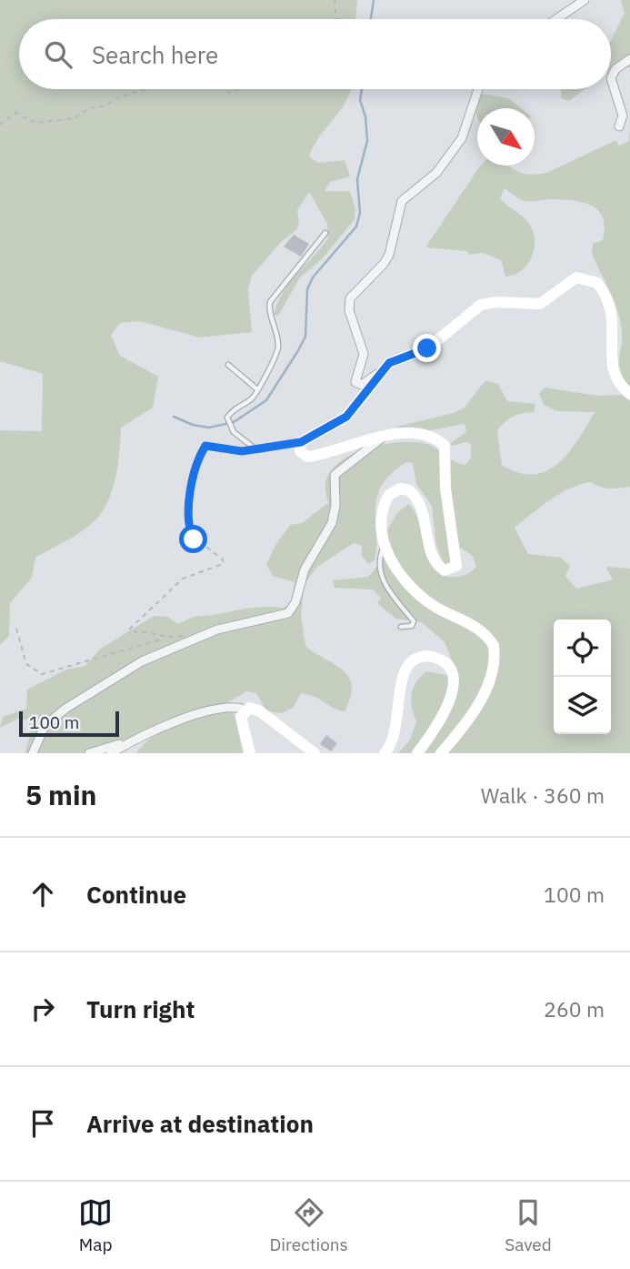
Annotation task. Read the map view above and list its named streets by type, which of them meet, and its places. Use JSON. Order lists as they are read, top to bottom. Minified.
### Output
{"scale_bar":"100 m","north":"bottom right","page":{"search":"Search here","scale":"100 m","heading":["5 min","Walk · 360 m"],"list":[["Continue","100 m"],["Turn right","260 m"],"Arrive at destination"],"nav":["Map","Directions","Saved"]}}
